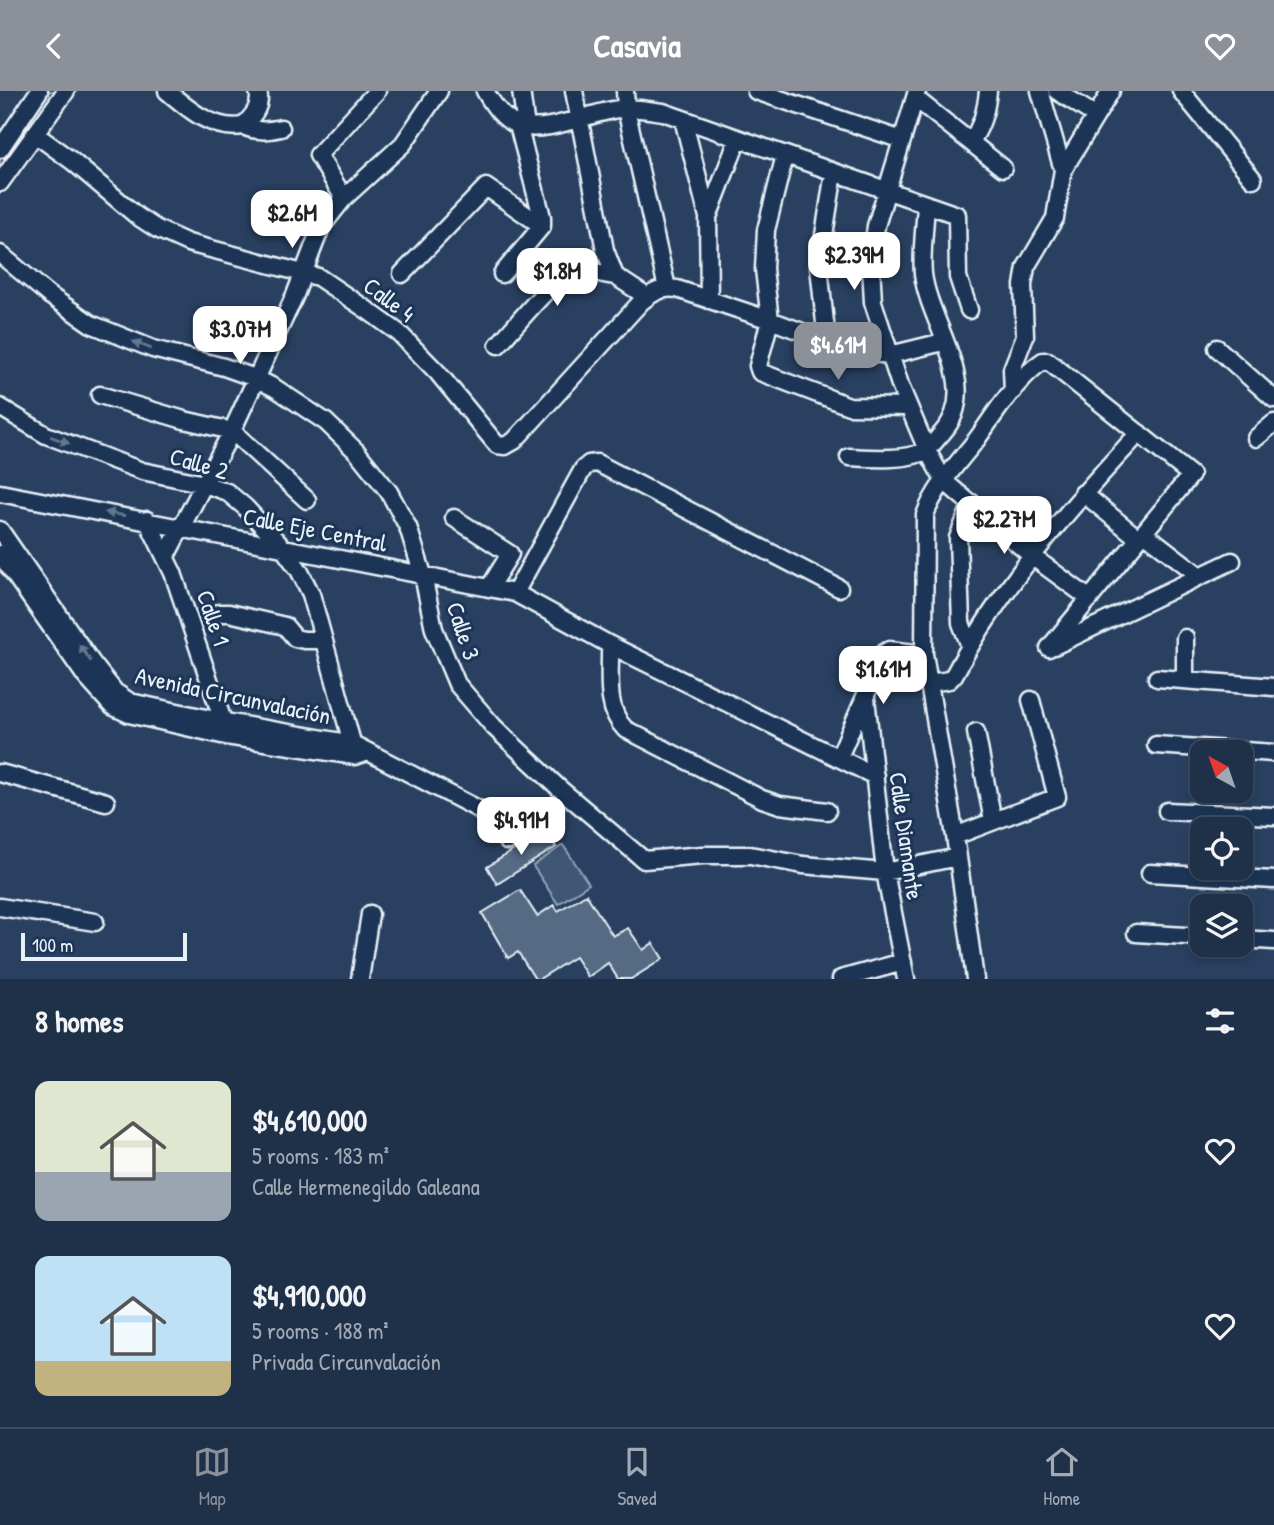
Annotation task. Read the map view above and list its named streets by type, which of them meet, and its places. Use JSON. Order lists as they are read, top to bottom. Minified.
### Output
{"streets":{"street":["Calle 4","Calle 2","Calle Eje Central","Calle 1","Calle 3","Avenida Circunvalación","Calle Diamante"]},"crossings":[["Calle 2","Calle Eje Central"],["Calle 2","Avenida Circunvalación"],["Calle Eje Central","Calle 1"],["Calle Eje Central","Calle 3"],["Calle Eje Central","Calle Diamante"],["Calle 1","Avenida Circunvalación"],["Calle 3","Calle Diamante"]],"scale_bar":"100 m","north":"top left","page":{"header":"Casavia","price":["$2.6M","$2.39M","$1.8M","$3.07M","$4.61M","$2.27M","$1.61M","$4.91M"],"scale":"100 m","heading":"8 homes","list":[{"name":"$4,610,000","note":"5 rooms · 183 m² · Calle Hermenegildo Galeana"},{"name":"$4,910,000","note":"5 rooms · 188 m² · Privada Circunvalación"}],"tabs":["Map","Saved","Home"]}}
